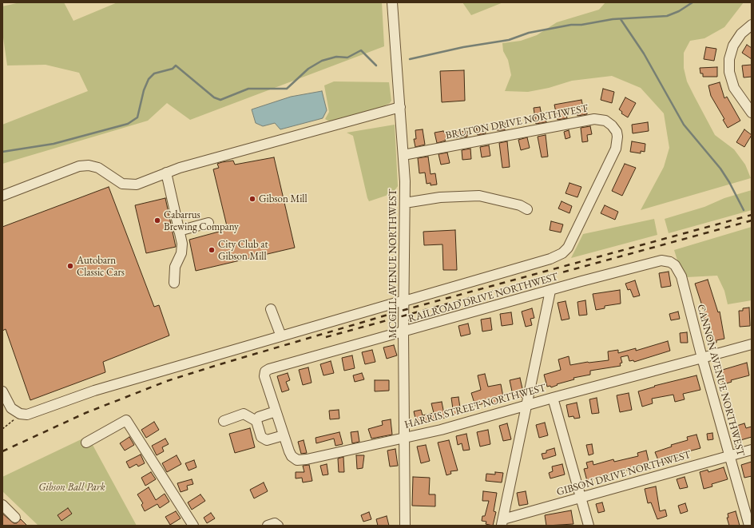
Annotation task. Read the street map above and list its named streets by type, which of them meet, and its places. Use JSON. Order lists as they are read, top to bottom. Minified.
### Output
{"streets":{"street":["BRUTON DRIVE NORTHWEST","MCGILL AVENUE NORTHWEST","RAILROAD DRIVE NORTHWEST","CANNON AVENUE NORTHWEST","HARRIS STREET NORTHWEST","GIBSON DRIVE NORTHWEST"]},"crossings":[["BRUTON DRIVE NORTHWEST","MCGILL AVENUE NORTHWEST"],["MCGILL AVENUE NORTHWEST","RAILROAD DRIVE NORTHWEST"],["MCGILL AVENUE NORTHWEST","HARRIS STREET NORTHWEST"],["RAILROAD DRIVE NORTHWEST","CANNON AVENUE NORTHWEST"],["RAILROAD DRIVE NORTHWEST","HARRIS STREET NORTHWEST"],["CANNON AVENUE NORTHWEST","HARRIS STREET NORTHWEST"],["CANNON AVENUE NORTHWEST","GIBSON DRIVE NORTHWEST"]],"parks":["Gibson Ball Park"],"places":["Gibson Mill","Cabarrus Brewing Company","City Club at Gibson Mill","Autobarn Classic Cars"]}
